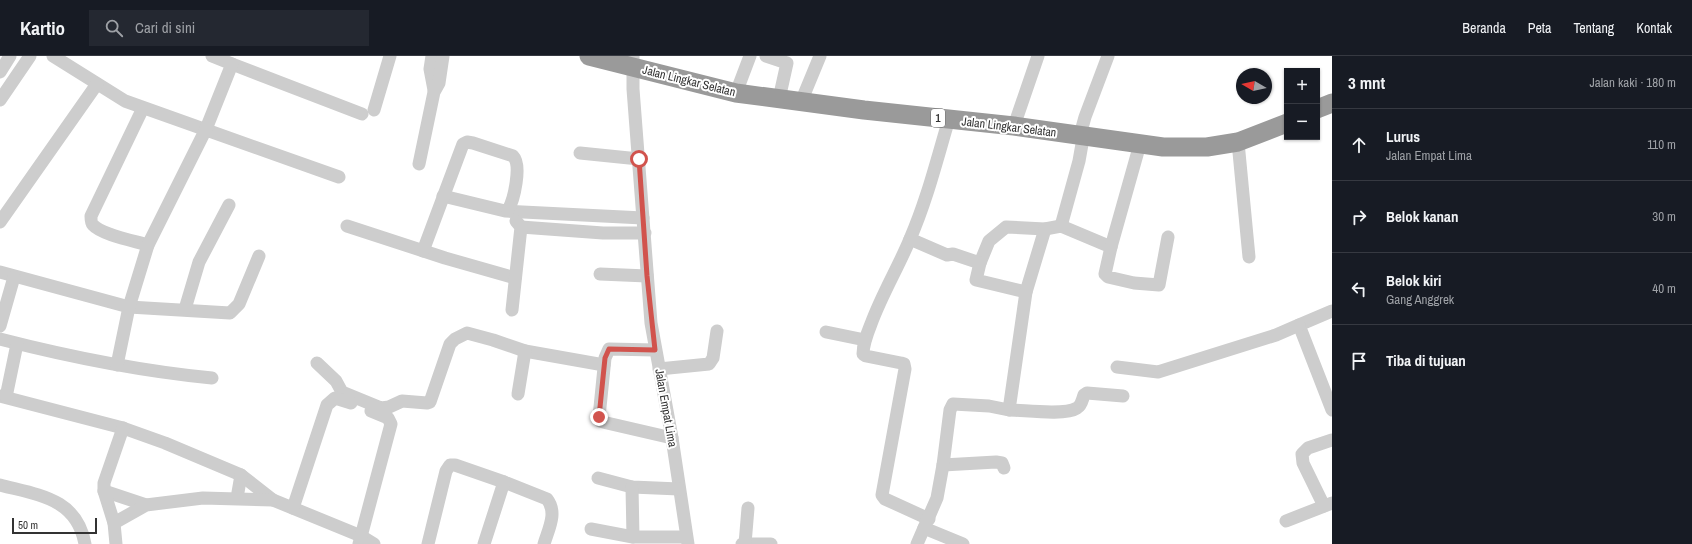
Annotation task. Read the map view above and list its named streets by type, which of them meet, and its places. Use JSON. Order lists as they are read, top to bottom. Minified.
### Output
{"streets":{"highway":["Jalan Lingkar Selatan","1"],"street":["Jalan Empat Lima"]},"crossings":[["Jalan Lingkar Selatan","Jalan Empat Lima"]],"scale_bar":"50 m","north":"left","page":{"header":"Kartio","search":"Cari di sini","nav":["Beranda","Peta","Tentang","Kontak"],"heading":["3 mnt","Jalan kaki · 180 m"],"map_buttons":["+","−"],"list":[["Lurus","Jalan Empat Lima","110 m"],["Belok kanan","30 m"],["Belok kiri","Gang Anggrek","40 m"],"Tiba di tujuan"],"scale":"50 m"}}
